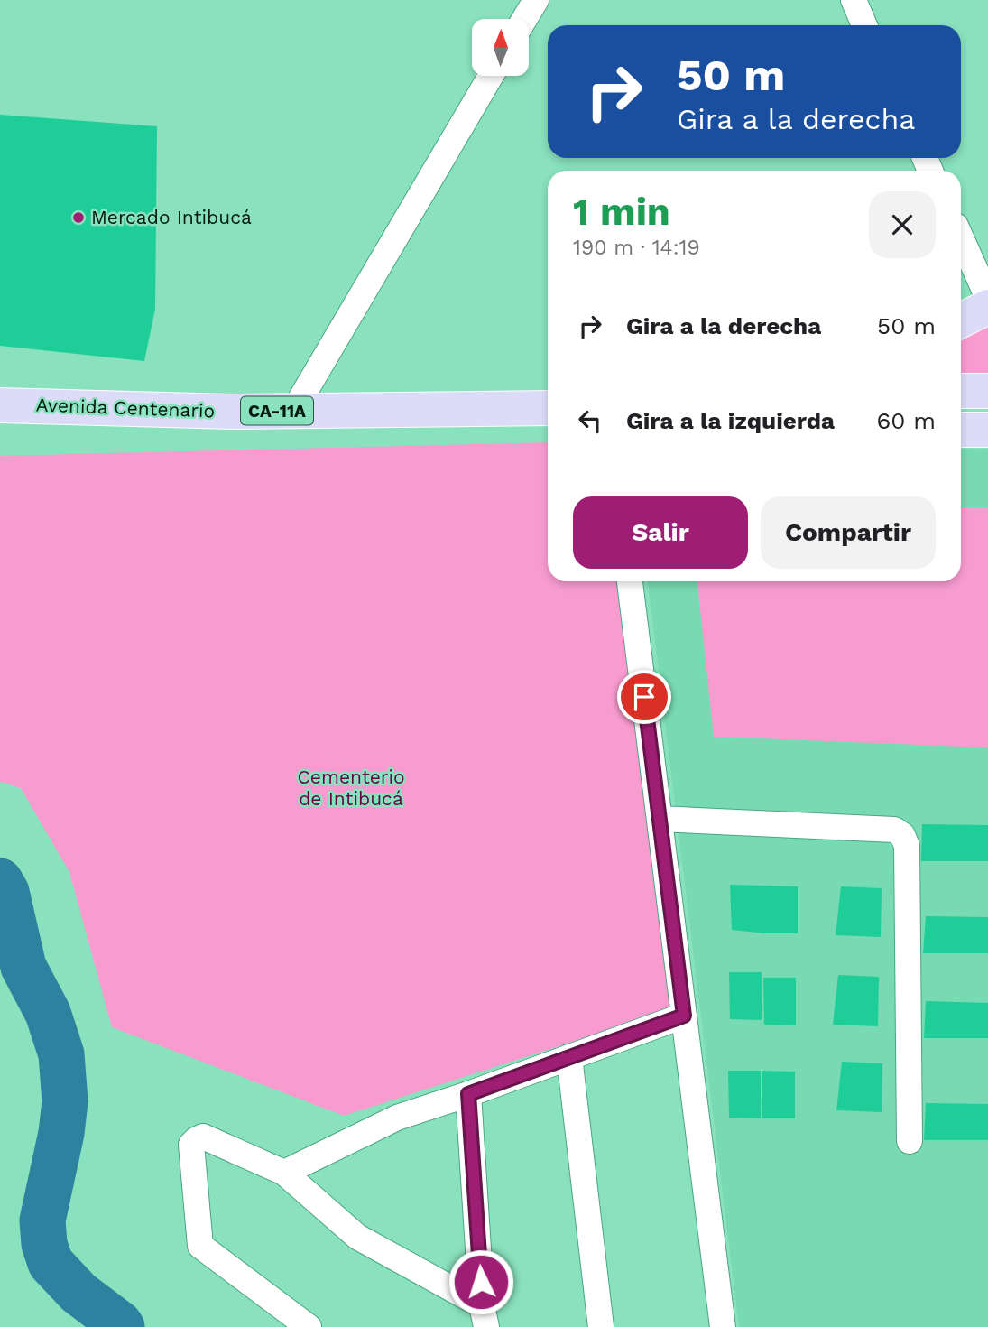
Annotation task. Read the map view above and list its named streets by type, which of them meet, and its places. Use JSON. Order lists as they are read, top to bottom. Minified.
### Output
{"streets":{"main road":["Avenida Centenario","CA-11A"]},"parks":["Cementerio de Intibucá"],"places":["Mercado Intibucá"],"north":"top","page":{"turn":["50 m","Gira a la derecha"],"heading":["1 min","190 m · 14:19"],"list":[{"name":"Gira a la derecha","value":"50 m"},{"name":"Gira a la izquierda","value":"60 m"}],"buttons":["Salir","Compartir"]}}
